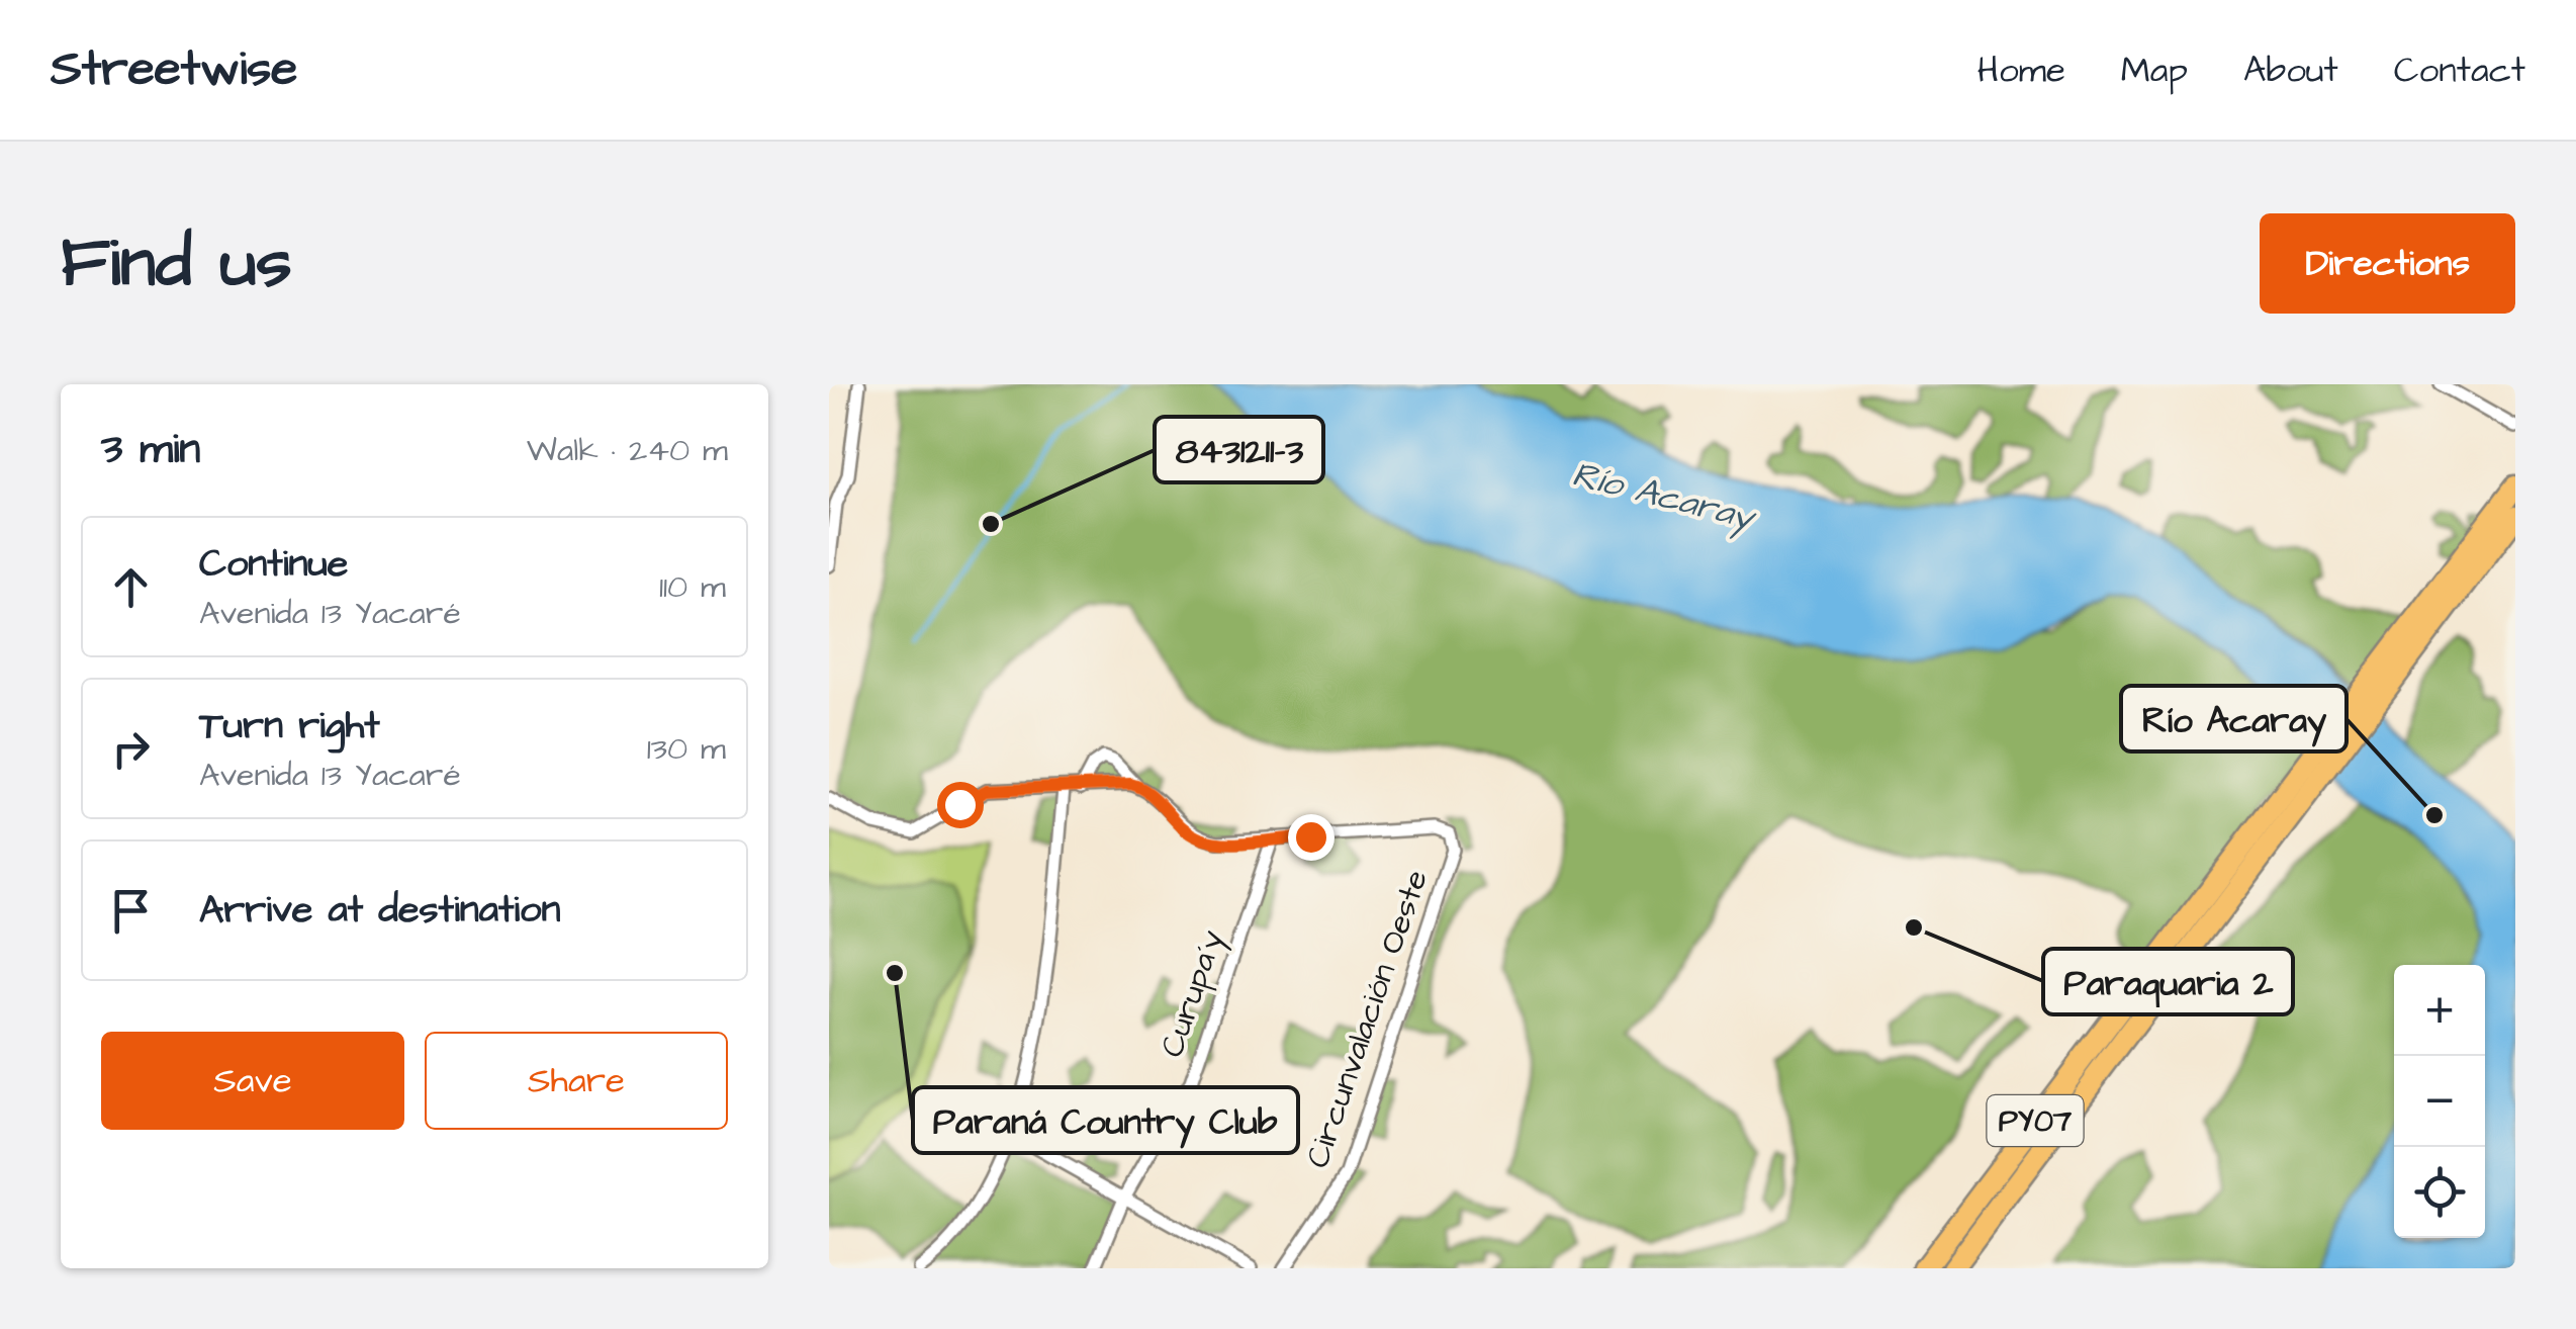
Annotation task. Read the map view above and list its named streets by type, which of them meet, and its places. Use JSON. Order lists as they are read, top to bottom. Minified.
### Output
{"streets":{"highway":["PY07"],"street":["Curupa´y","Circunvalación Oeste"]},"crossings":[["Curupa´y","Circunvalación Oeste"]],"water":["Río Acaray"],"places":["8431211-3","Río Acaray","Paraquaria 2","Paraná Country Club"],"page":{"header":"Streetwise","nav":["Home","Map","About","Contact"],"buttons":["Directions",["Save","Share"]],"title":"Find us","heading":["3 min","Walk · 240 m"],"list":[["Continue","Avenida 13 Yacaré","110 m"],["Turn right","Avenida 13 Yacaré","130 m"],"Arrive at destination"],"map_buttons":["+","−"]}}
